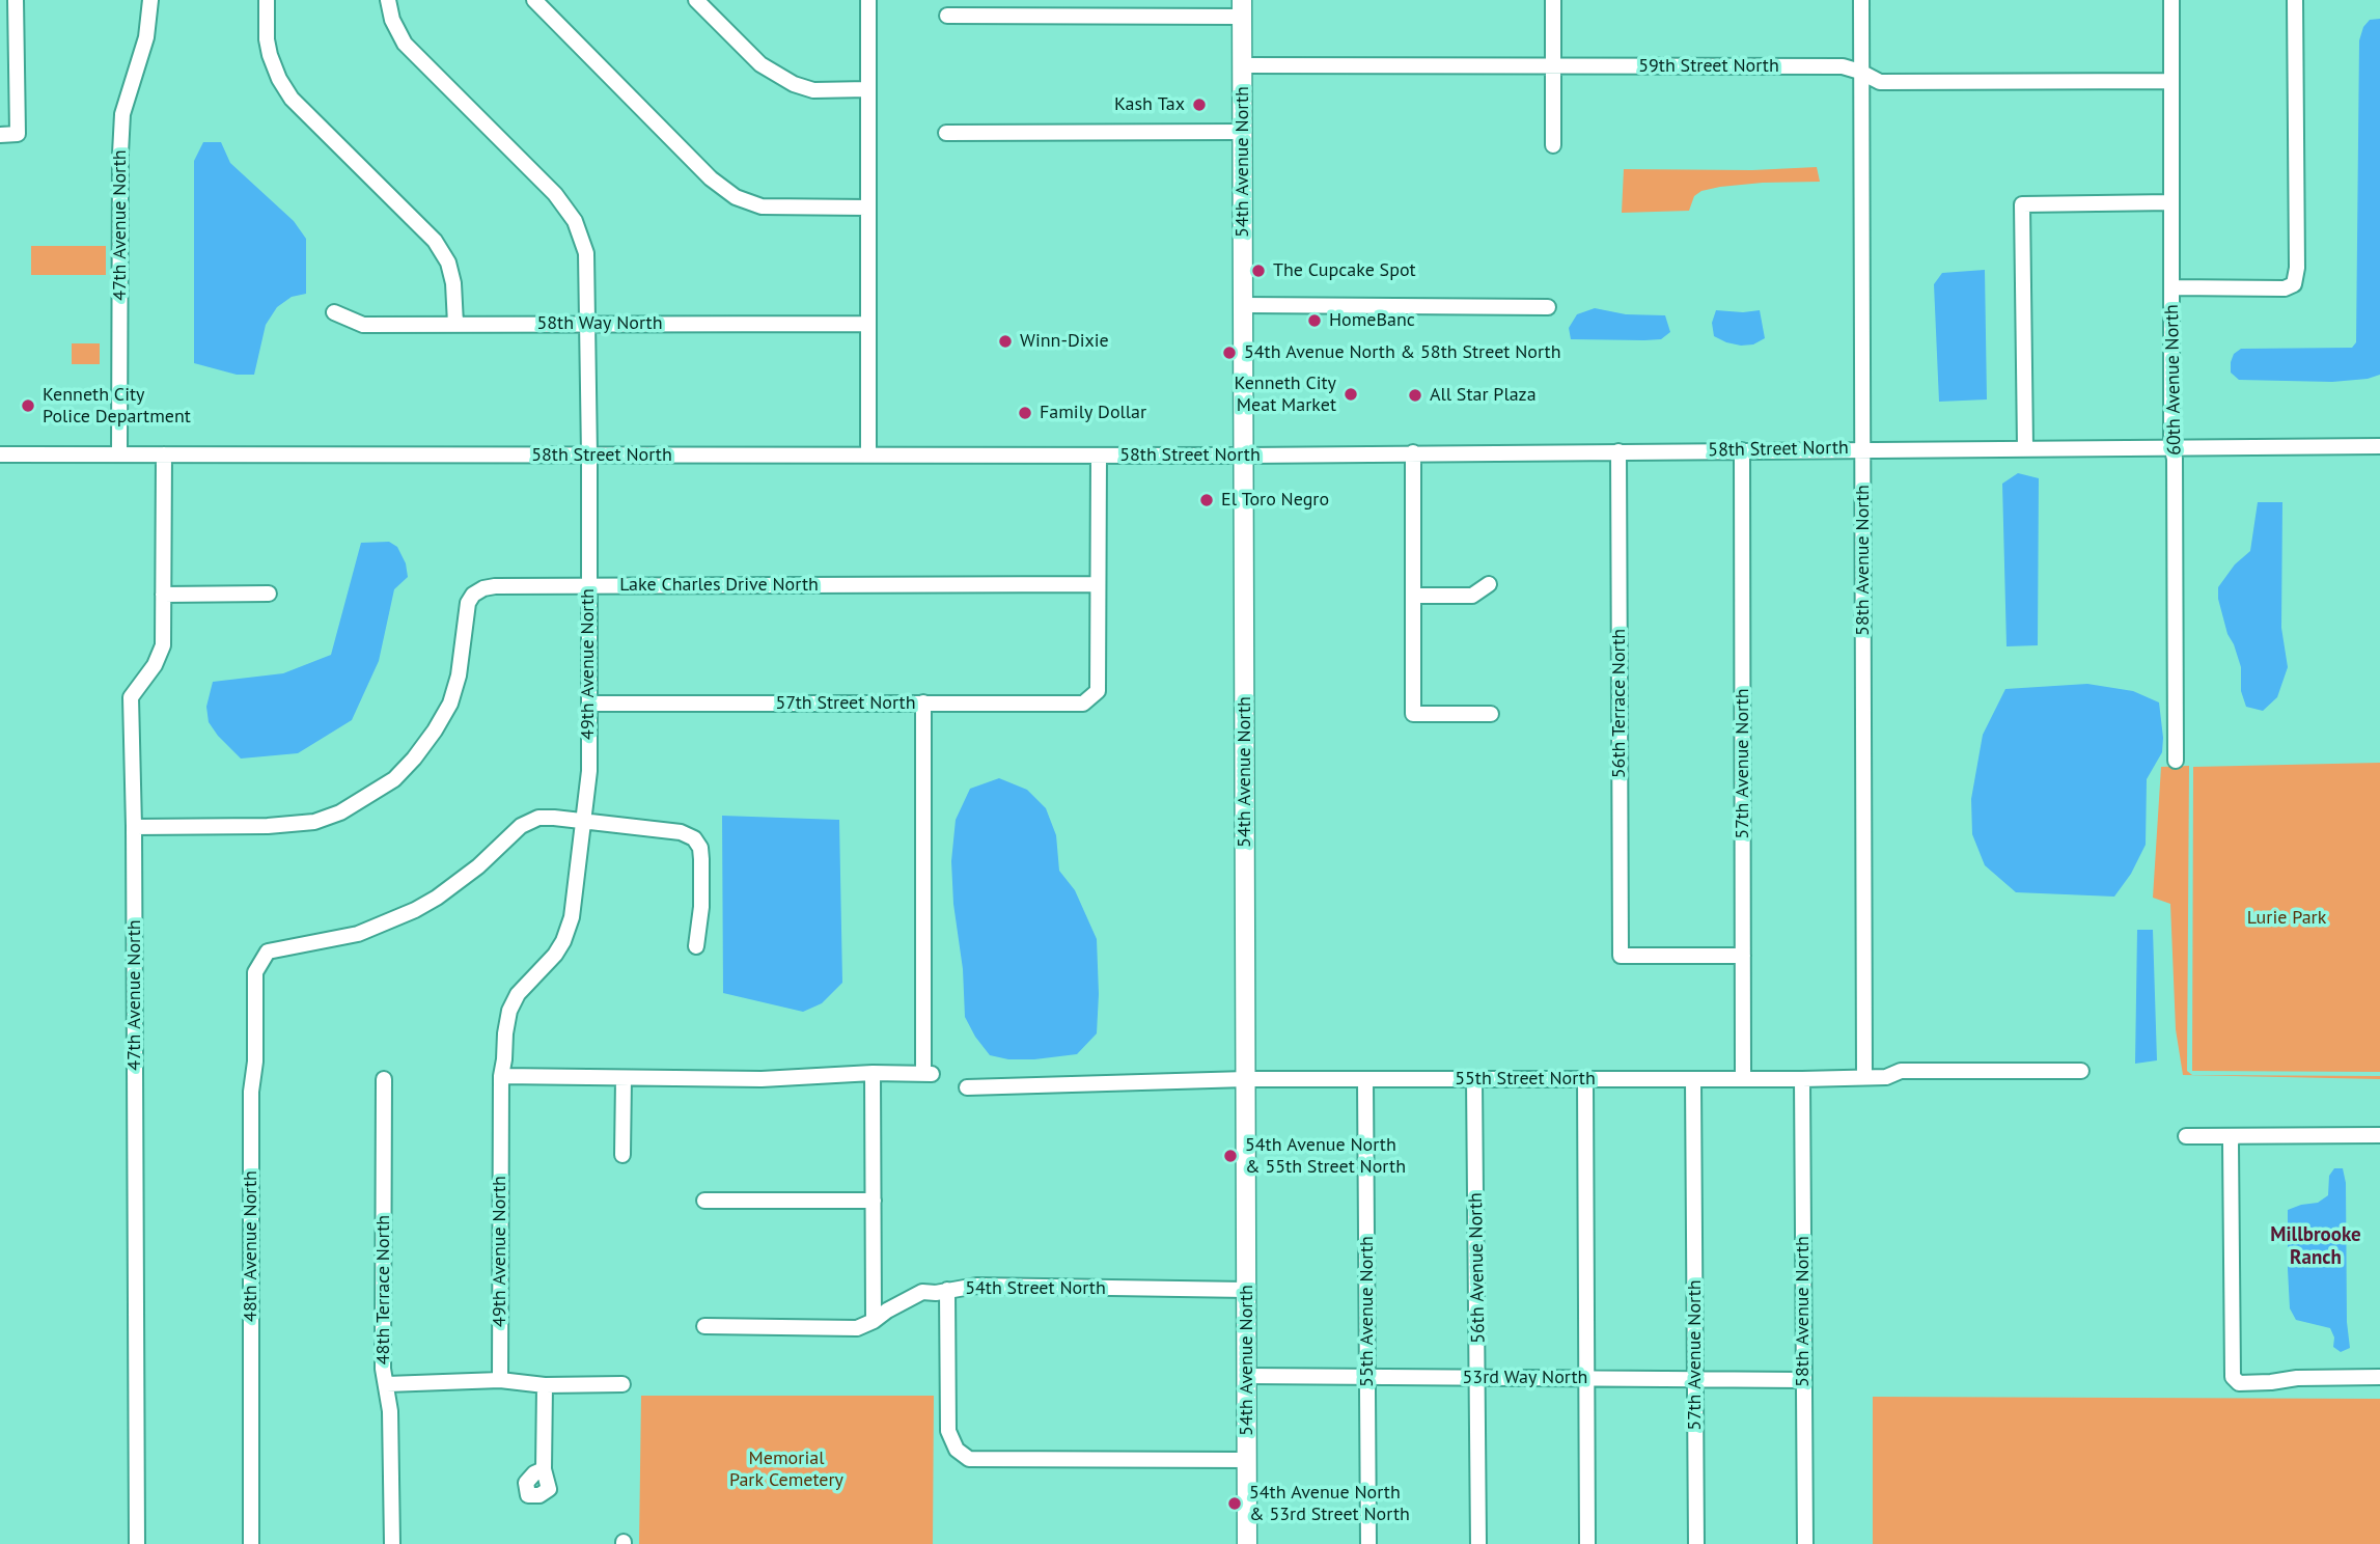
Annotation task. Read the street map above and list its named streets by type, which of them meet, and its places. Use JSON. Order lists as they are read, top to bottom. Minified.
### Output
{"streets":{"main road":["54th Avenue North"],"street":["59th Street North","47th Avenue North","58th Way North","60th Avenue North","58th Street North","58th Avenue North","Lake Charles Drive North","49th Avenue North","57th Street North","56th Terrace North","57th Avenue North","55th Street North","48th Avenue North","56th Avenue North","54th Street North","48th Terrace North","55th Avenue North","53rd Way North"]},"crossings":[["59th Street North","54th Avenue North"],["59th Street North","60th Avenue North"],["59th Street North","58th Avenue North"],["54th Avenue North","58th Street North"],["54th Avenue North","55th Street North"],["54th Avenue North","54th Street North"],["54th Avenue North","53rd Way North"],["47th Avenue North","58th Street North"],["47th Avenue North","Lake Charles Drive North"],["58th Way North","49th Avenue North"],["60th Avenue North","58th Street North"],["58th Street North","58th Avenue North"],["58th Street North","49th Avenue North"],["58th Street North","56th Terrace North"],["58th Street North","57th Avenue North"],["58th Avenue North","55th Street North"],["58th Avenue North","53rd Way North"],["Lake Charles Drive North","49th Avenue North"],["Lake Charles Drive North","57th Street North"],["49th Avenue North","57th Street North"],["49th Avenue North","48th Avenue North"],["56th Terrace North","57th Avenue North"],["57th Avenue North","55th Street North"],["57th Avenue North","53rd Way North"],["55th Street North","56th Avenue North"],["55th Street North","55th Avenue North"],["56th Avenue North","53rd Way North"],["55th Avenue North","53rd Way North"]],"districts":["Millbrooke Ranch"],"parks":["Lurie Park","Memorial Park Cemetery"],"places":["Kash Tax","The Cupcake Spot","HomeBanc","Winn-Dixie","54th Avenue North & 58th Street North","Kenneth City Meat Market","All Star Plaza","Kenneth City Police Department","Family Dollar","El Toro Negro","54th Avenue North & 55th Street North","54th Avenue North & 53rd Street North"]}
